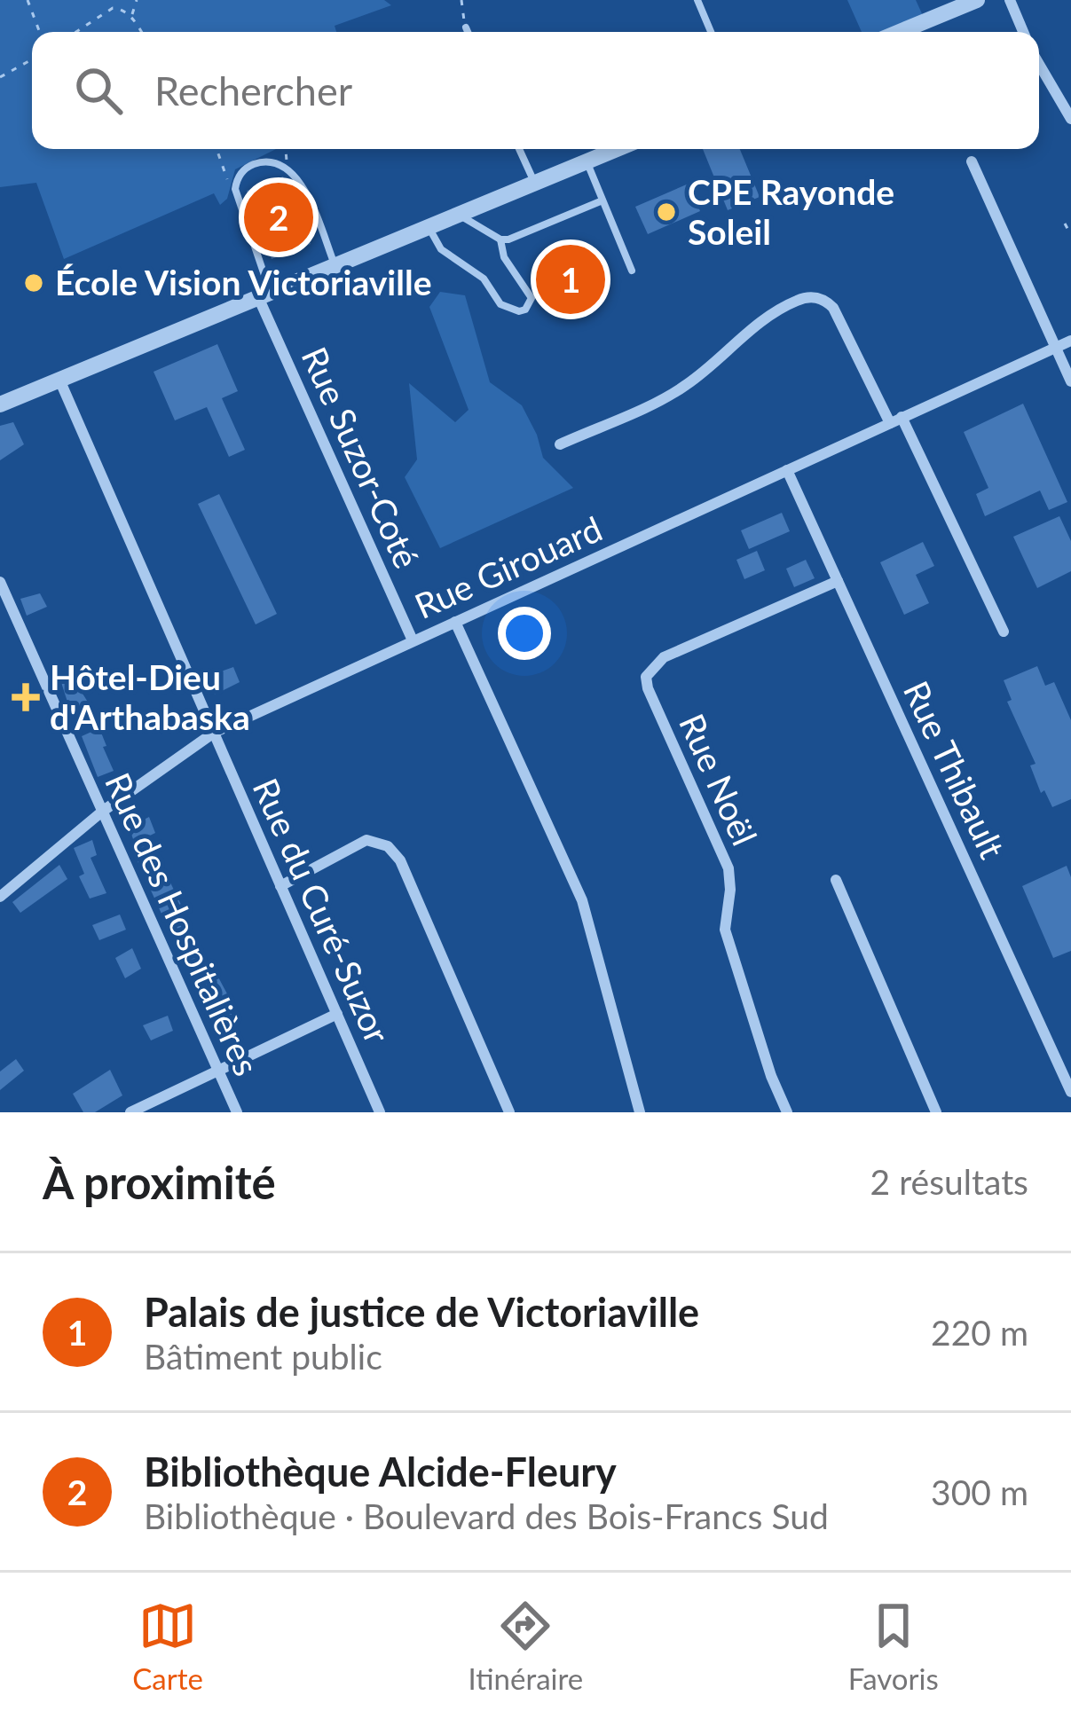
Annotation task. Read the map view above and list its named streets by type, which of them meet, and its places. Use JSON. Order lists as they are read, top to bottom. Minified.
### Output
{"streets":{"street":["Rue Suzor-Coté","Rue Girouard","Rue Thibault","Rue Noël","Rue du Curé-Suzor","Rue des Hospitalières"]},"crossings":[["Rue Suzor-Coté","Rue Girouard"],["Rue Girouard","Rue Thibault"],["Rue Girouard","Rue du Curé-Suzor"],["Rue Girouard","Rue des Hospitalières"],["Rue Thibault","Rue Noël"]],"places":{"other":["CPE Rayonde Soleil","École Vision Victoriaville"],"health":["Hôtel-Dieu d'Arthabaska"]},"page":{"search":"Rechercher","pins":["2","1"],"heading":["À proximité","2 résultats"],"list":[{"mark":"1","name":"Palais de justice de Victoriaville","note":"Bâtiment public","value":"220 m"},{"mark":"2","name":"Bibliothèque Alcide-Fleury","note":"Bibliothèque · Boulevard des Bois-Francs Sud","value":"300 m"}],"nav":["Carte","Itinéraire","Favoris"]}}
